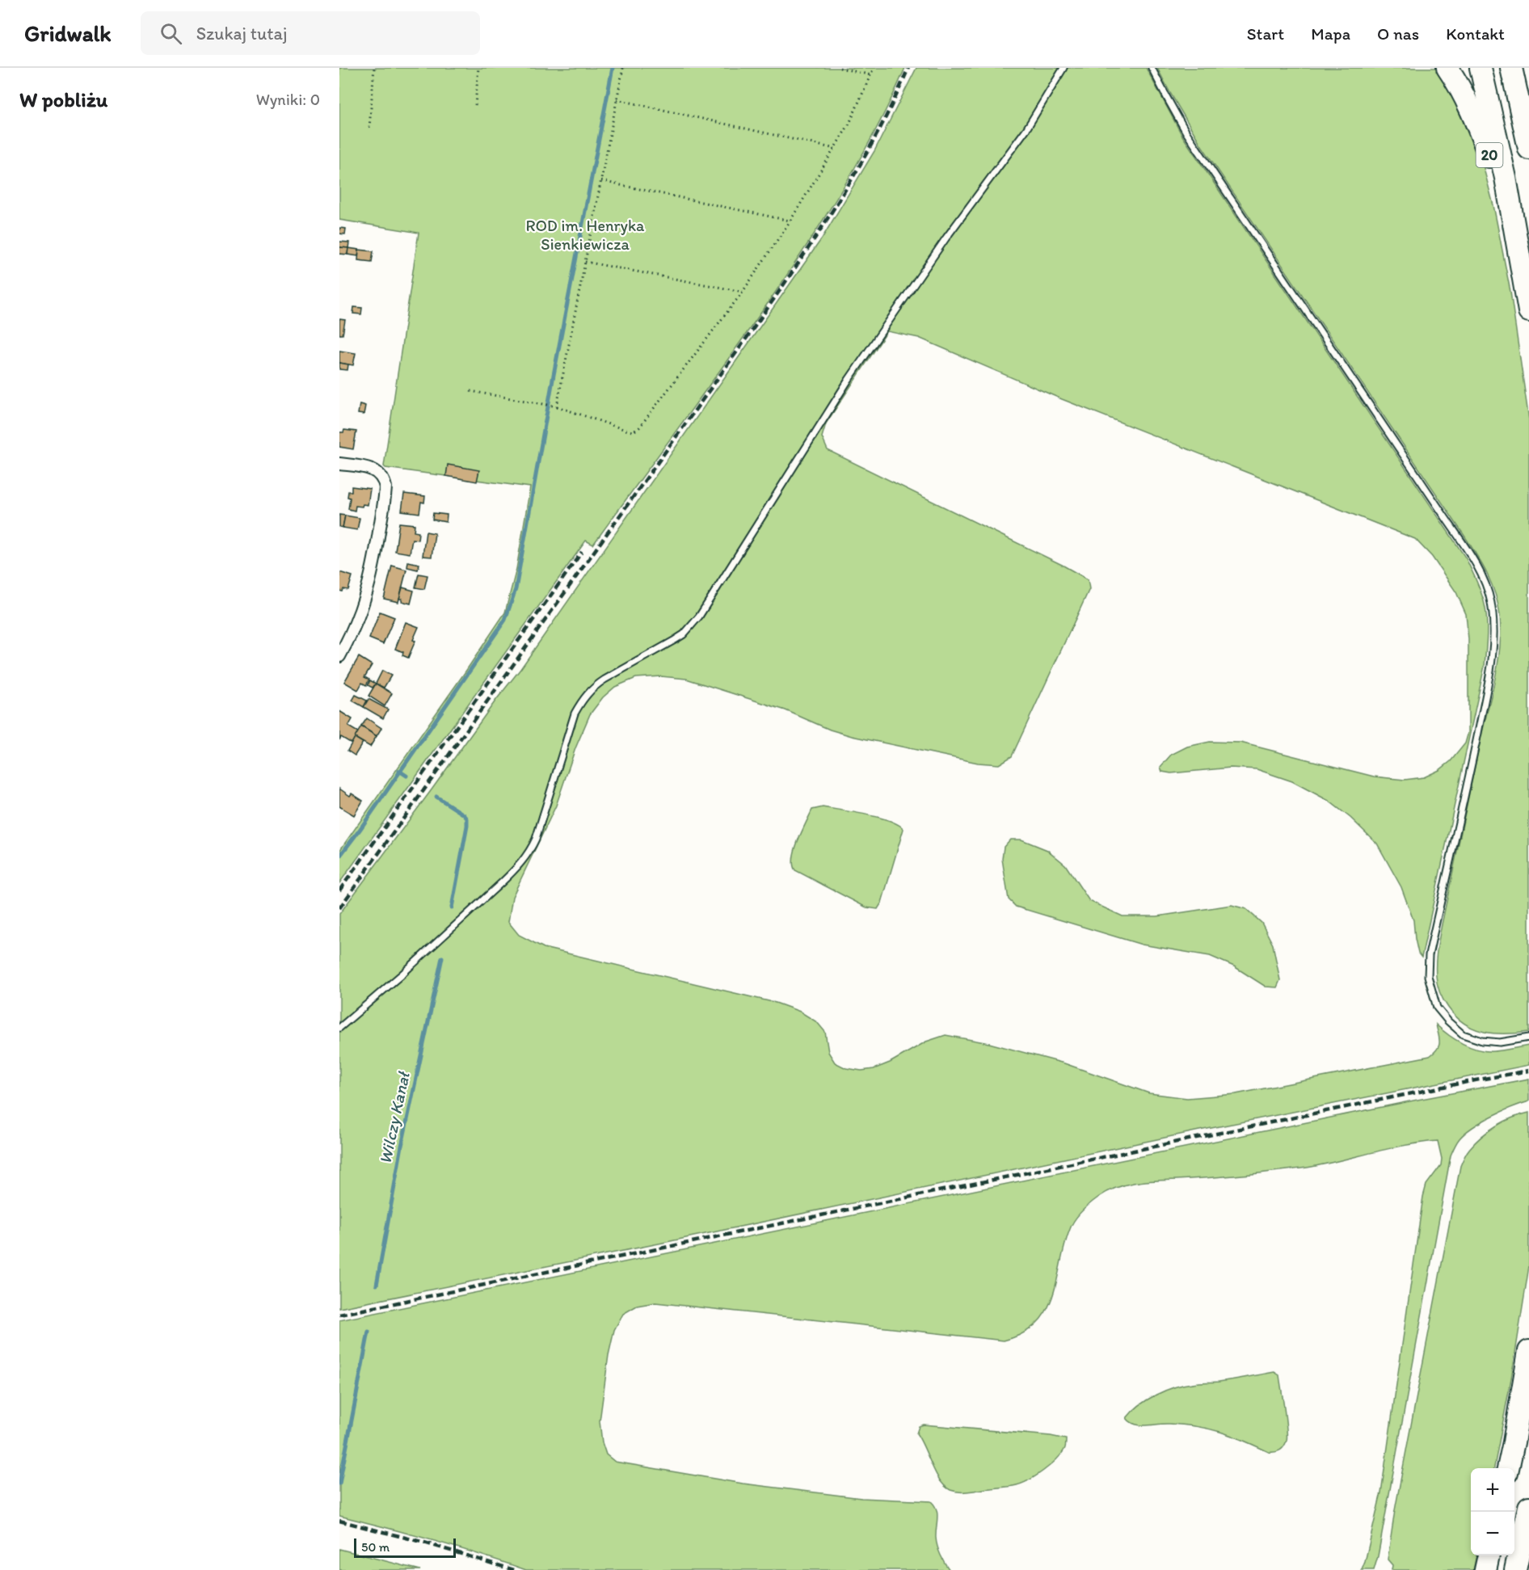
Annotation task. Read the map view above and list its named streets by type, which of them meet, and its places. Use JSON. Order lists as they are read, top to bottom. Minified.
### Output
{"streets":{"highway":["20"]},"water":["Wilczy Kanał"],"parks":["ROD im. Henryka Sienkiewicza"],"scale_bar":"50 m","page":{"header":"Gridwalk","search":"Szukaj tutaj","nav":["Start","Mapa","O nas","Kontakt"],"heading":["W pobliżu","Wyniki: 0"],"map_buttons":["+","−"],"scale":"50 m"}}
